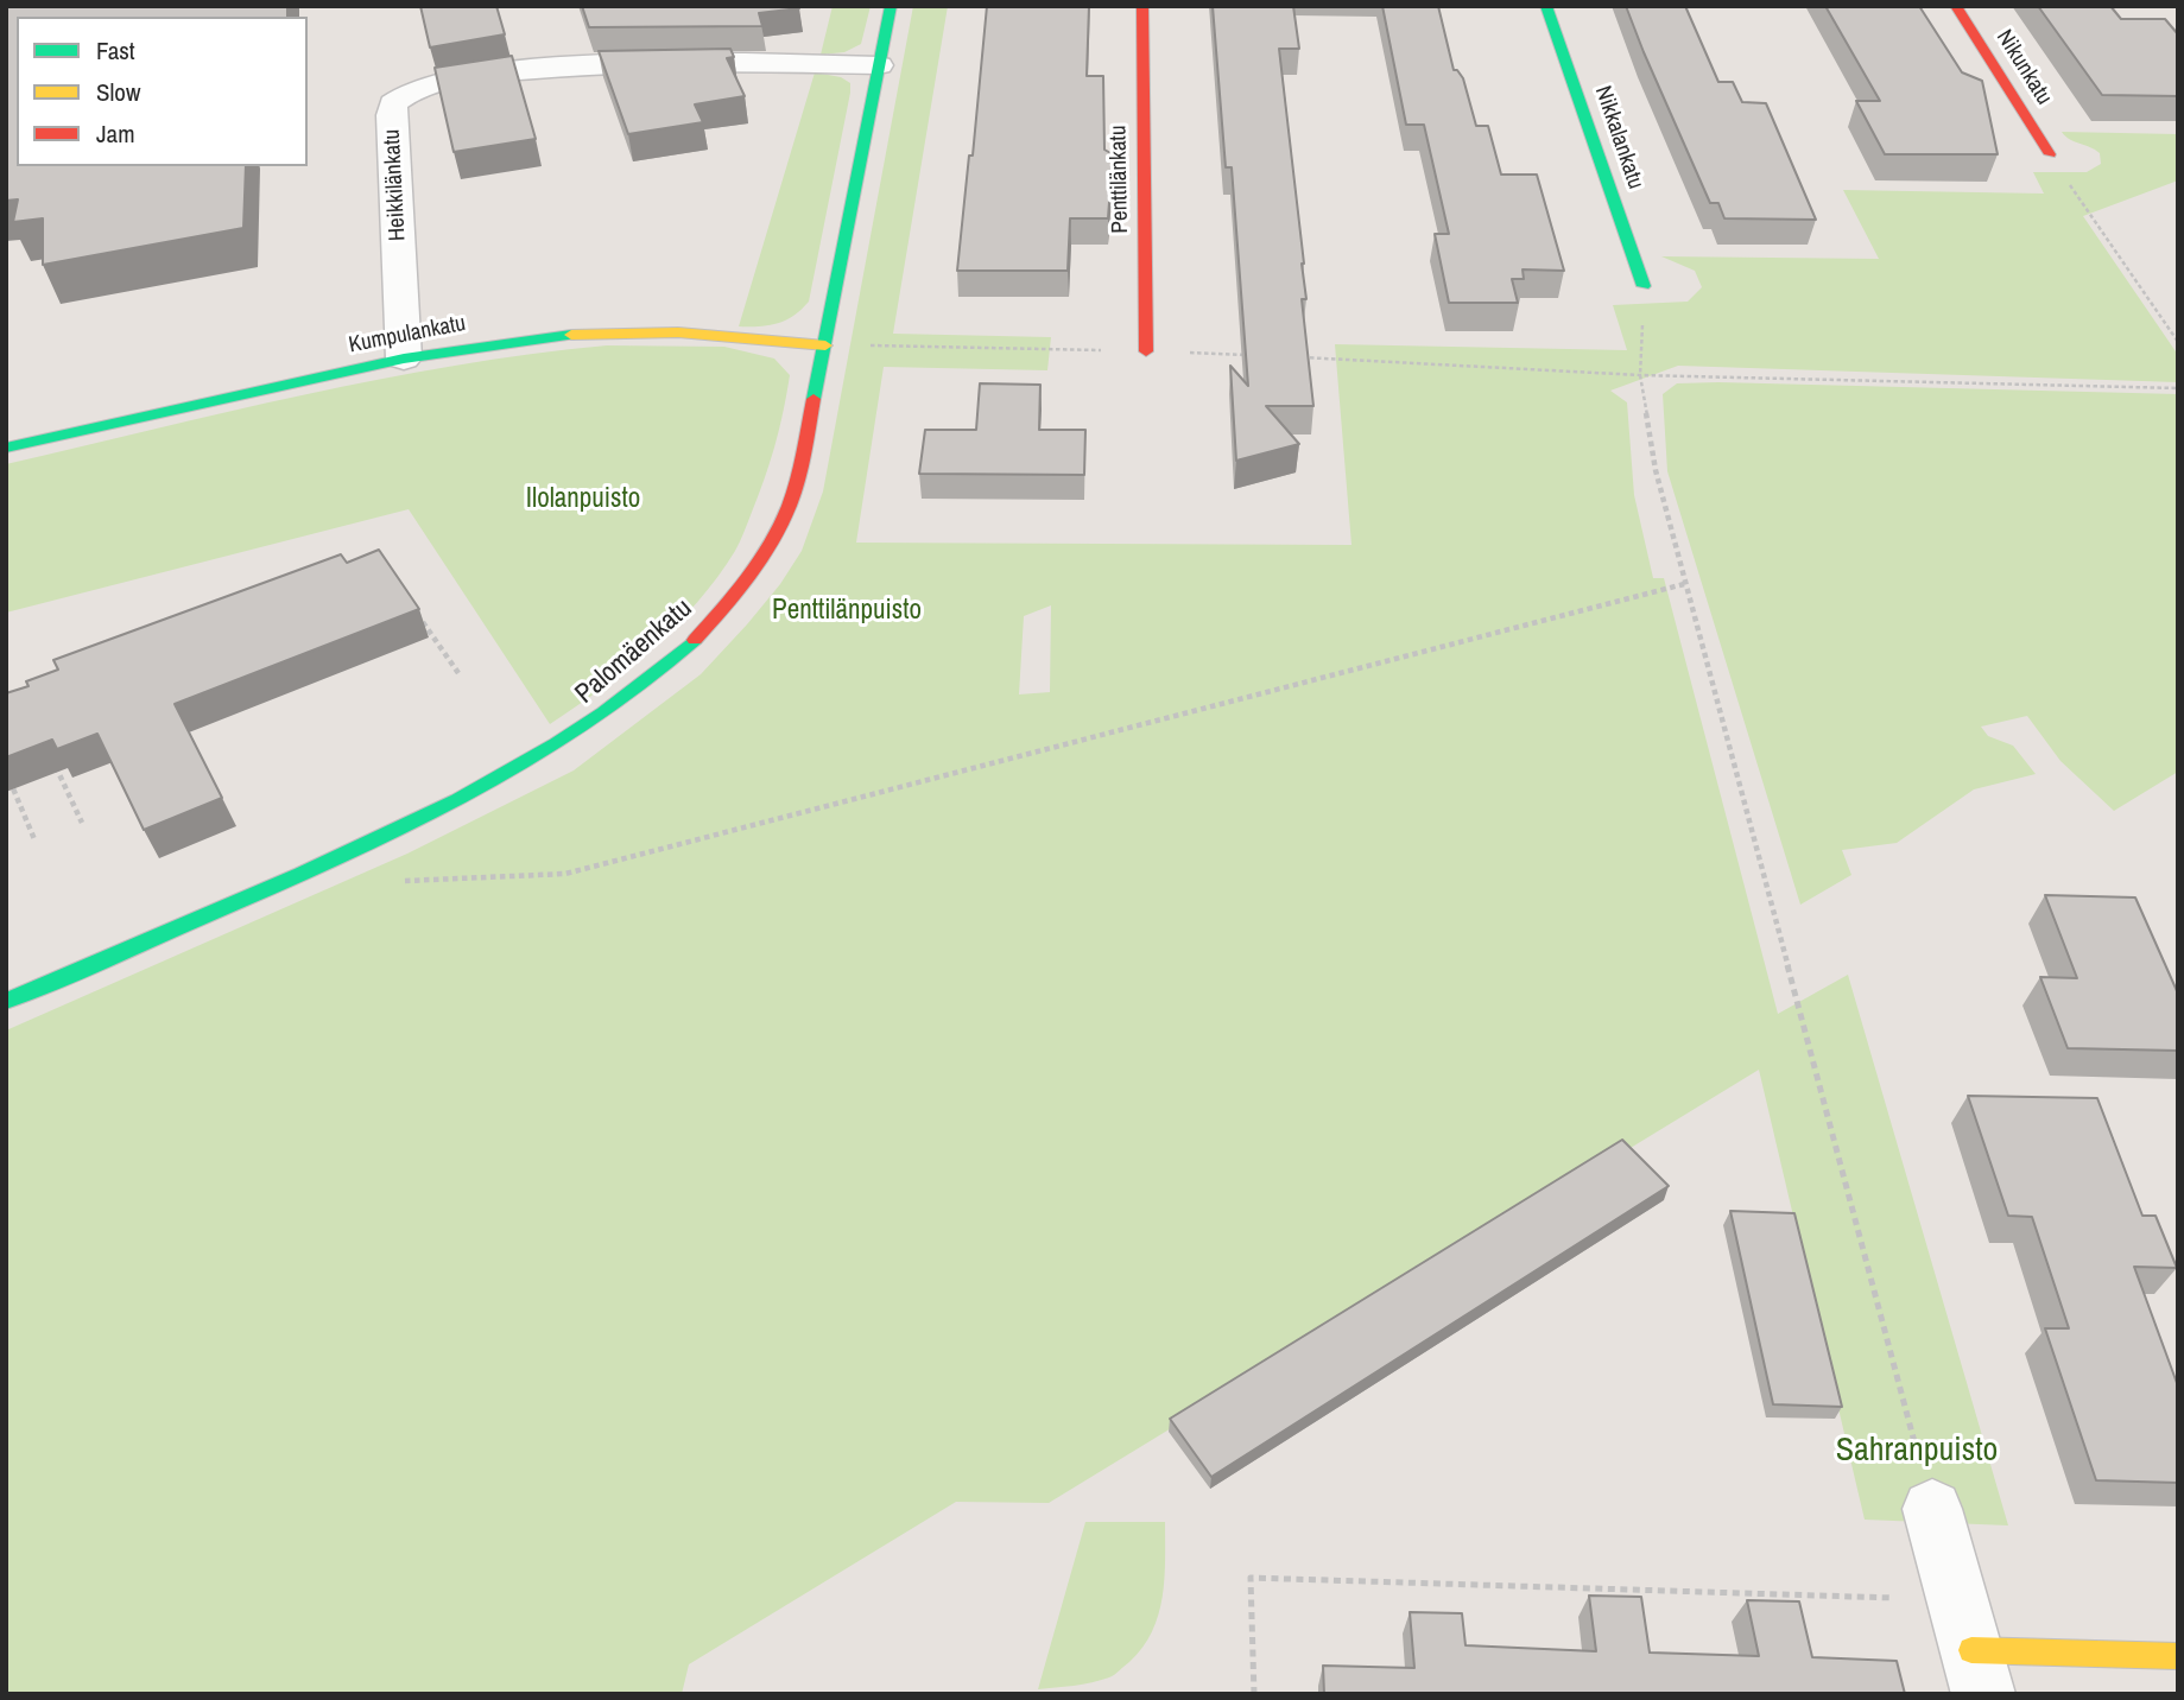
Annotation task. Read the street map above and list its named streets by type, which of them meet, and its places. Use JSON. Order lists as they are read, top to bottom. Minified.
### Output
{"streets":{"street":["Nikunkatu","Nikkalankatu","Penttilänkatu","Heikkilänkatu","Kumpulankatu","Palomäenkatu"]},"crossings":[["Heikkilänkatu","Kumpulankatu"],["Heikkilänkatu","Palomäenkatu"],["Kumpulankatu","Palomäenkatu"]],"parks":["Ilolanpuisto","Penttilänpuisto","Sahranpuisto"],"legend":["Fast","Slow","Jam"]}
